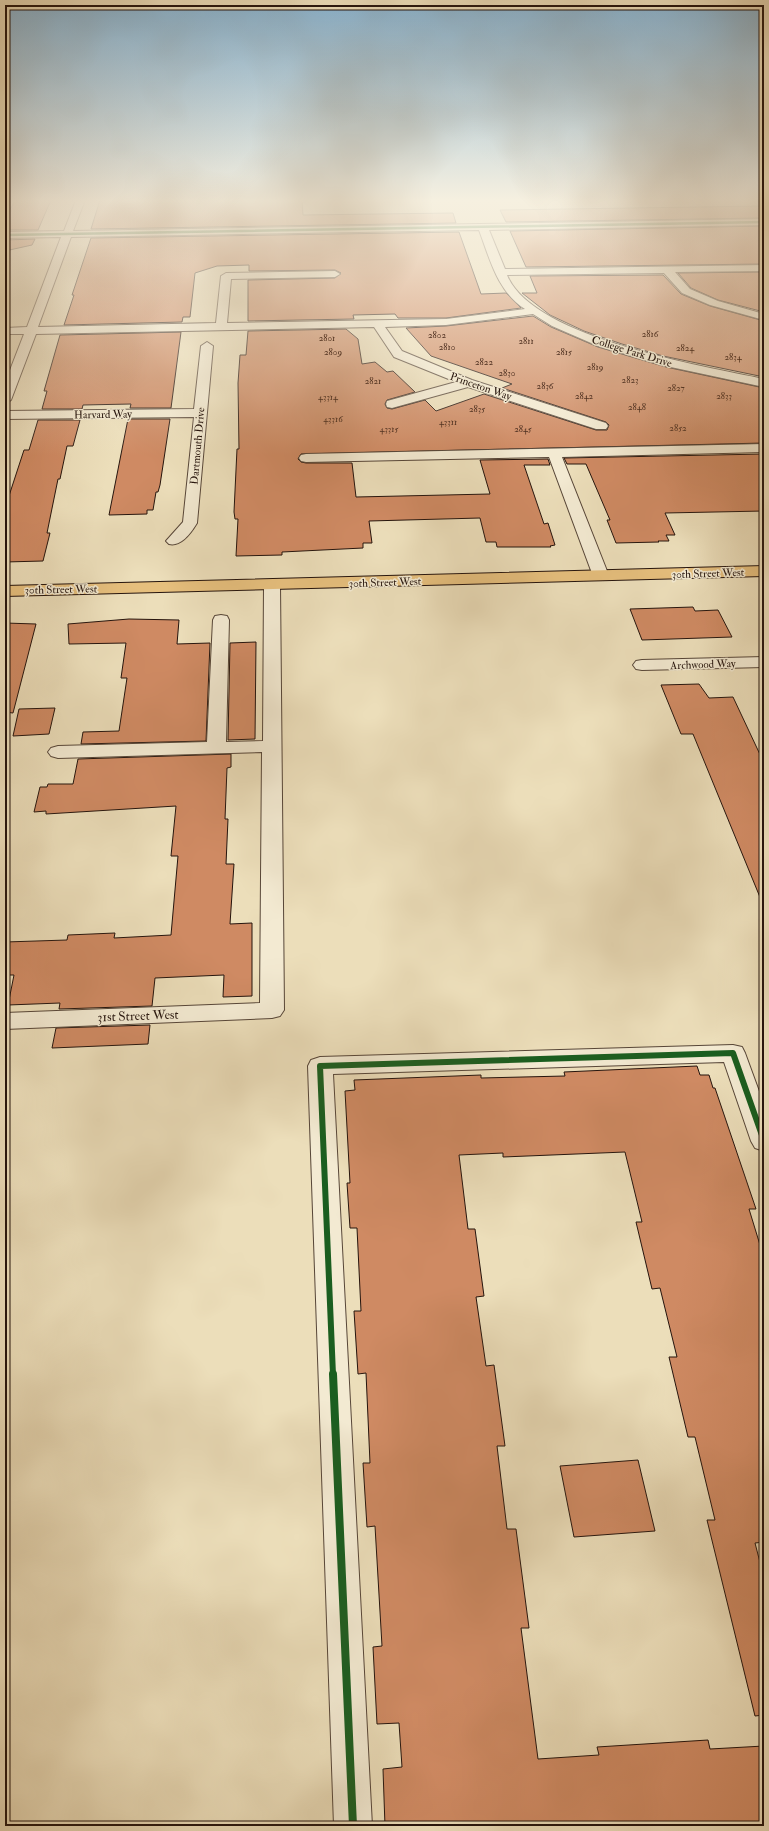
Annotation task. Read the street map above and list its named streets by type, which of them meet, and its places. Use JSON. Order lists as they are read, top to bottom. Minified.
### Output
{"streets":{"main road":["30th Street West"],"street":["College Park Drive","Princeton Way","Harvard Way","Dartmouth Drive","Archwood Way","31st Street West"]},"crossings":[["Harvard Way","Dartmouth Drive"]],"house_numbers":["2816","2802","2801","2811","2810","2824","2809","2815","2834","2822","2819","2830","2823","2821","2836","2827","2842","2833","43314","2848","2835","43316","43311","2852","43315","2845"]}
